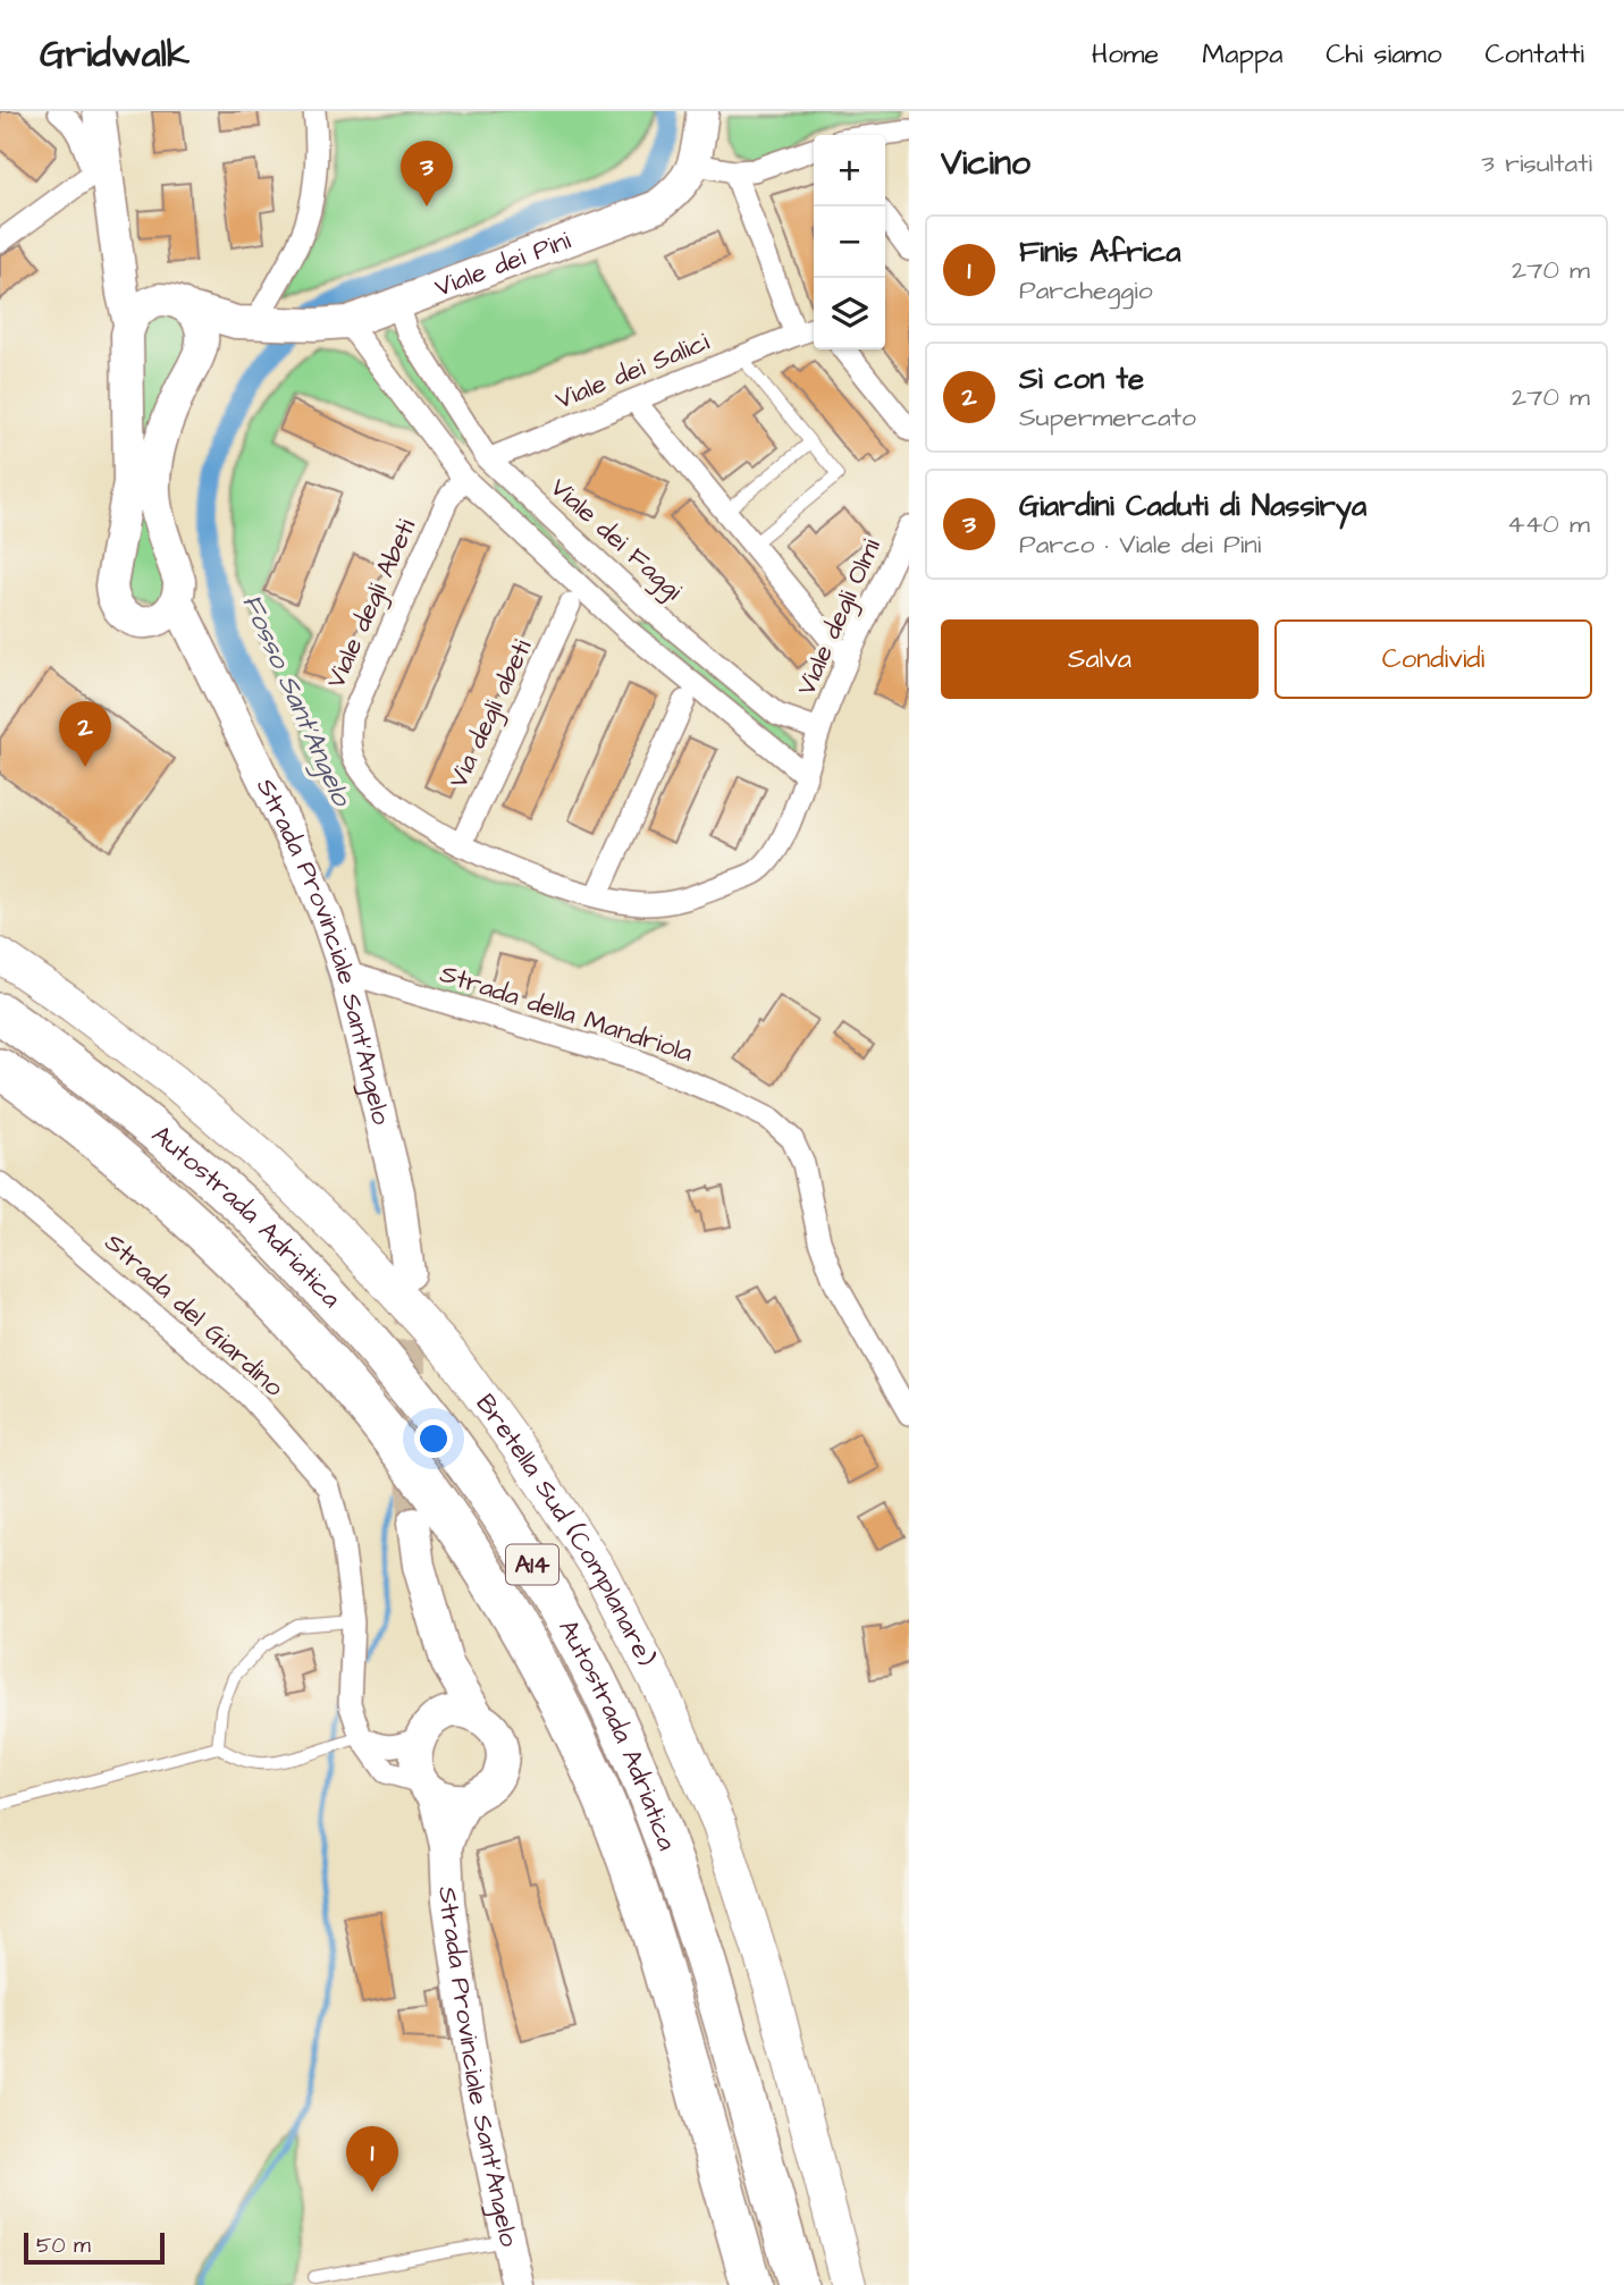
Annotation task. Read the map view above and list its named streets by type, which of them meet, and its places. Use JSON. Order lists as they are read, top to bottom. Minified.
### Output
{"streets":{"highway":["Autostrada Adriatica","A14"],"main road":["Viale dei Pini","Strada Provinciale Sant'Angelo","Bretella Sud (Complanare)"],"street":["Viale dei Salici","Viale dei Faggi","Viale degli Abeti","Viale degli Olmi","Via degli abeti","Strada della Mandriola","Strada del Giardino"]},"crossings":[["Viale dei Pini","Viale dei Faggi"],["Viale dei Salici","Viale dei Faggi"],["Viale dei Salici","Viale degli Abeti"],["Viale dei Faggi","Viale degli Olmi"],["Viale degli Abeti","Via degli abeti"],["Strada Provinciale Sant'Angelo","Strada della Mandriola"],["Strada Provinciale Sant'Angelo","Strada del Giardino"]],"water":["Fosso Sant'Angelo"],"scale_bar":"50 m","page":{"header":"Gridwalk","nav":["Home","Mappa","Chi siamo","Contatti"],"heading":["Vicino","3 risultati"],"map_buttons":["+","−"],"pins":["3","2","1"],"list":[{"mark":"1","name":"Finis Africa","note":"Parcheggio","value":"270 m"},{"mark":"2","name":"Sì con te","note":"Supermercato","value":"270 m"},{"mark":"3","name":"Giardini Caduti di Nassirya","note":"Parco · Viale dei Pini","value":"440 m"}],"buttons":["Salva","Condividi"],"scale":"50 m"}}
